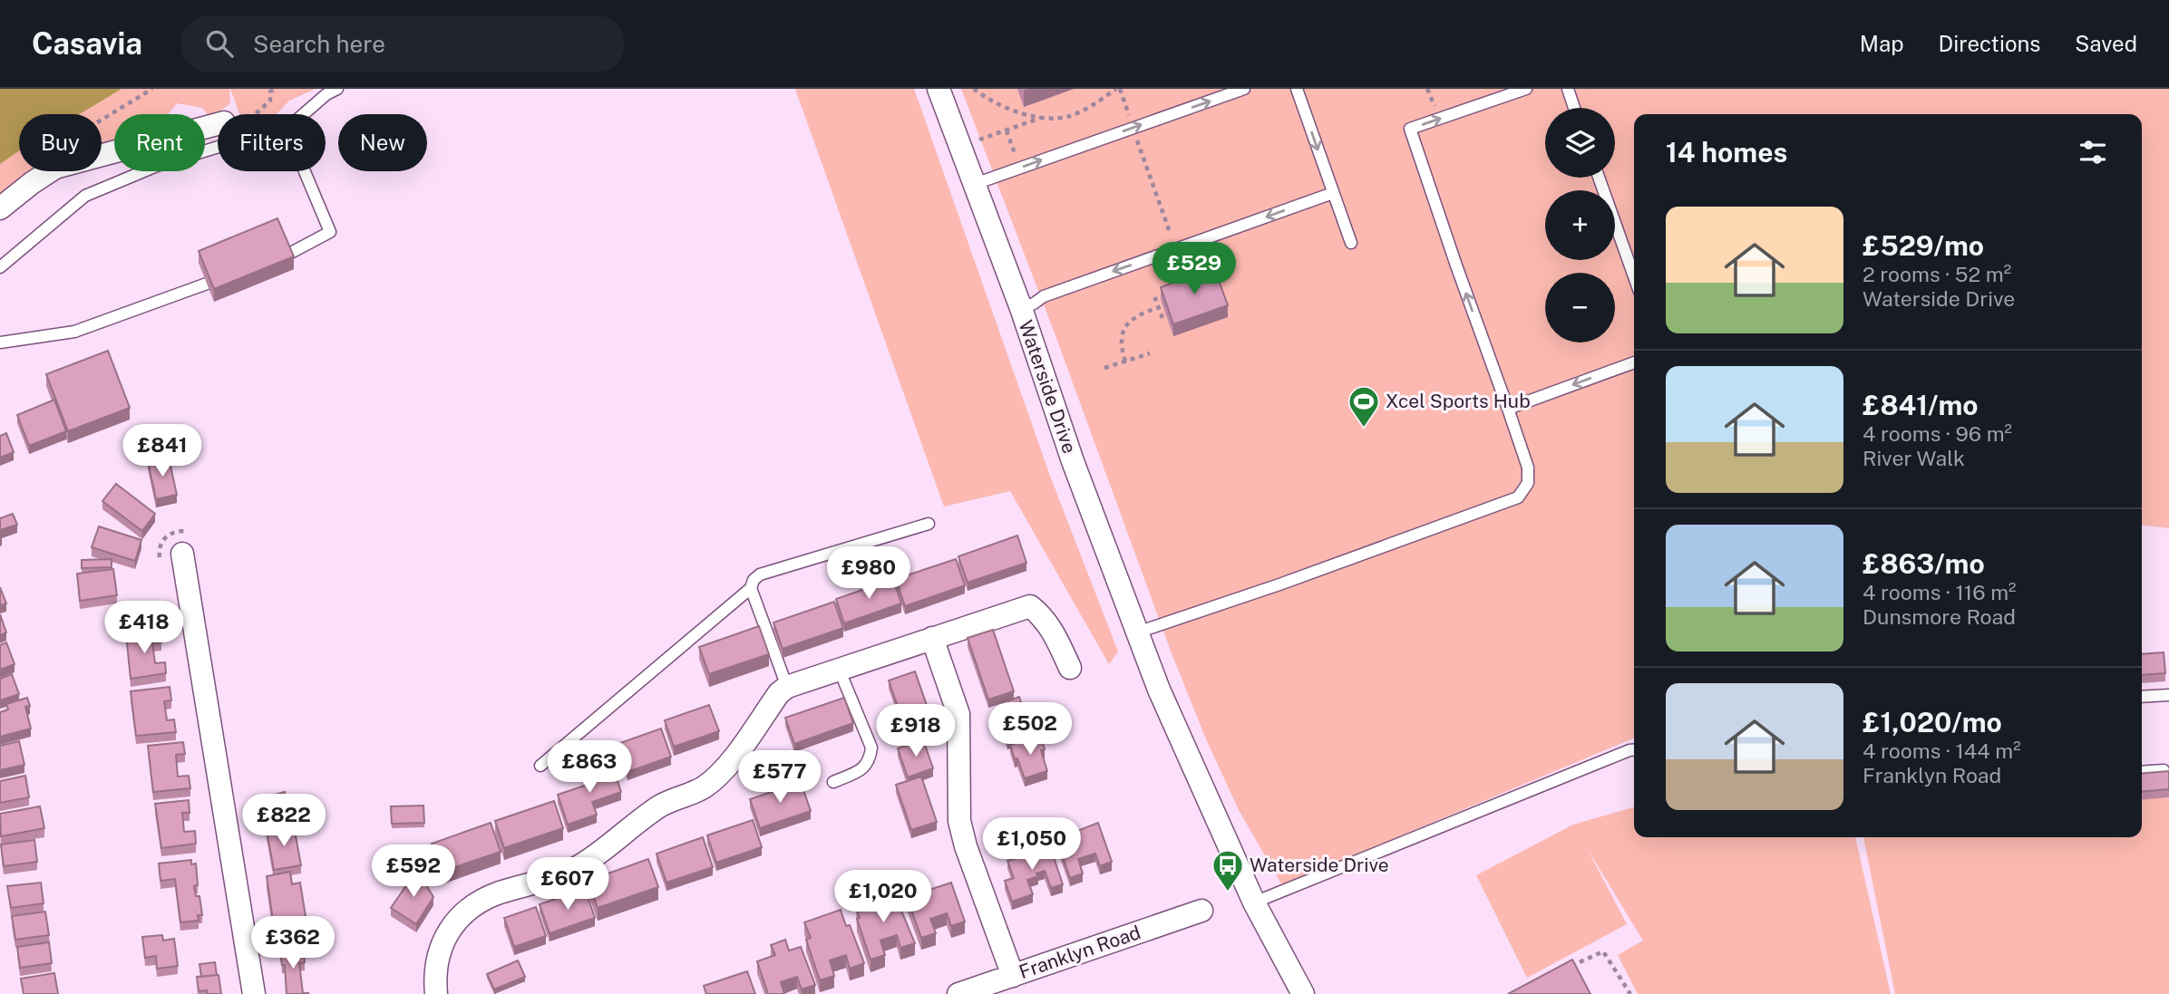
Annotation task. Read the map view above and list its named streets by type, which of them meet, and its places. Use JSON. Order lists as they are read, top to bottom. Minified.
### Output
{"streets":{"street":["Waterside Drive","Franklyn Road"]},"places":{"sports":["Xcel Sports Hub"],"bus stop":["Waterside Drive"]},"page":{"header":"Casavia","search":"Search here","nav":["Map","Directions","Saved"],"map_buttons":["+","−"],"chip":["Buy","Rent","Filters","New"],"heading":"14 homes","list":[{"name":"£529/mo","note":"2 rooms · 52 m² · Waterside Drive"},{"name":"£841/mo","note":"4 rooms · 96 m² · River Walk"},{"name":"£863/mo","note":"4 rooms · 116 m² · Dunsmore Road"},{"name":"£1,020/mo","note":"4 rooms · 144 m² · Franklyn Road"}],"price":["£529","£841","£980","£418","£502","£918","£863","£577","£822","£1,050","£592","£607","£1,020","£362"]}}
